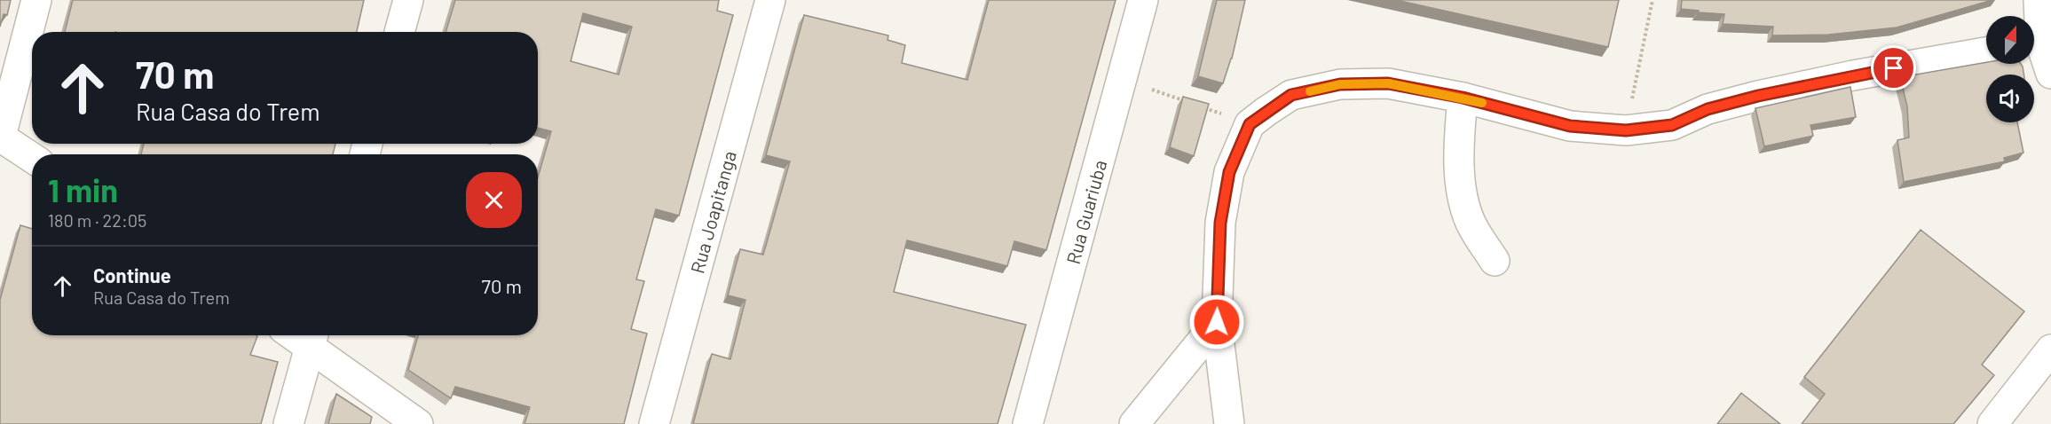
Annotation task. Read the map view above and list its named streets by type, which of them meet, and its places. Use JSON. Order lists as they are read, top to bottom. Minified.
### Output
{"streets":{"street":["Rua Joapitanga","Rua Guariuba"]},"north":"top","page":{"turn":["70 m","Rua Casa do Trem"],"heading":["1 min","180 m · 22:05"],"list":[{"name":"Continue","note":"Rua Casa do Trem","value":"70 m"}]}}
